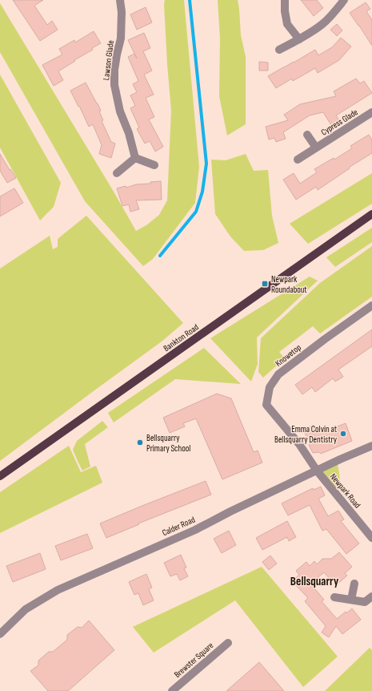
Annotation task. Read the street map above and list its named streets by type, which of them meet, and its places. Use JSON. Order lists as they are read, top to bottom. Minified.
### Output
{"streets":{"main road":["Bankton Road"],"street":["Lawson Glade","Cypress Glade","Knowetop","Newpark Road","Calder Road","Brewster Square"]},"crossings":[["Knowetop","Newpark Road"],["Knowetop","Calder Road"],["Newpark Road","Calder Road"]],"districts":["Bellsquarry"],"places":{"transit":["Newpark Roundabout"],"other":["Emma Colvin at Bellsquarry Dentistry","Bellsquarry Primary School"]}}
